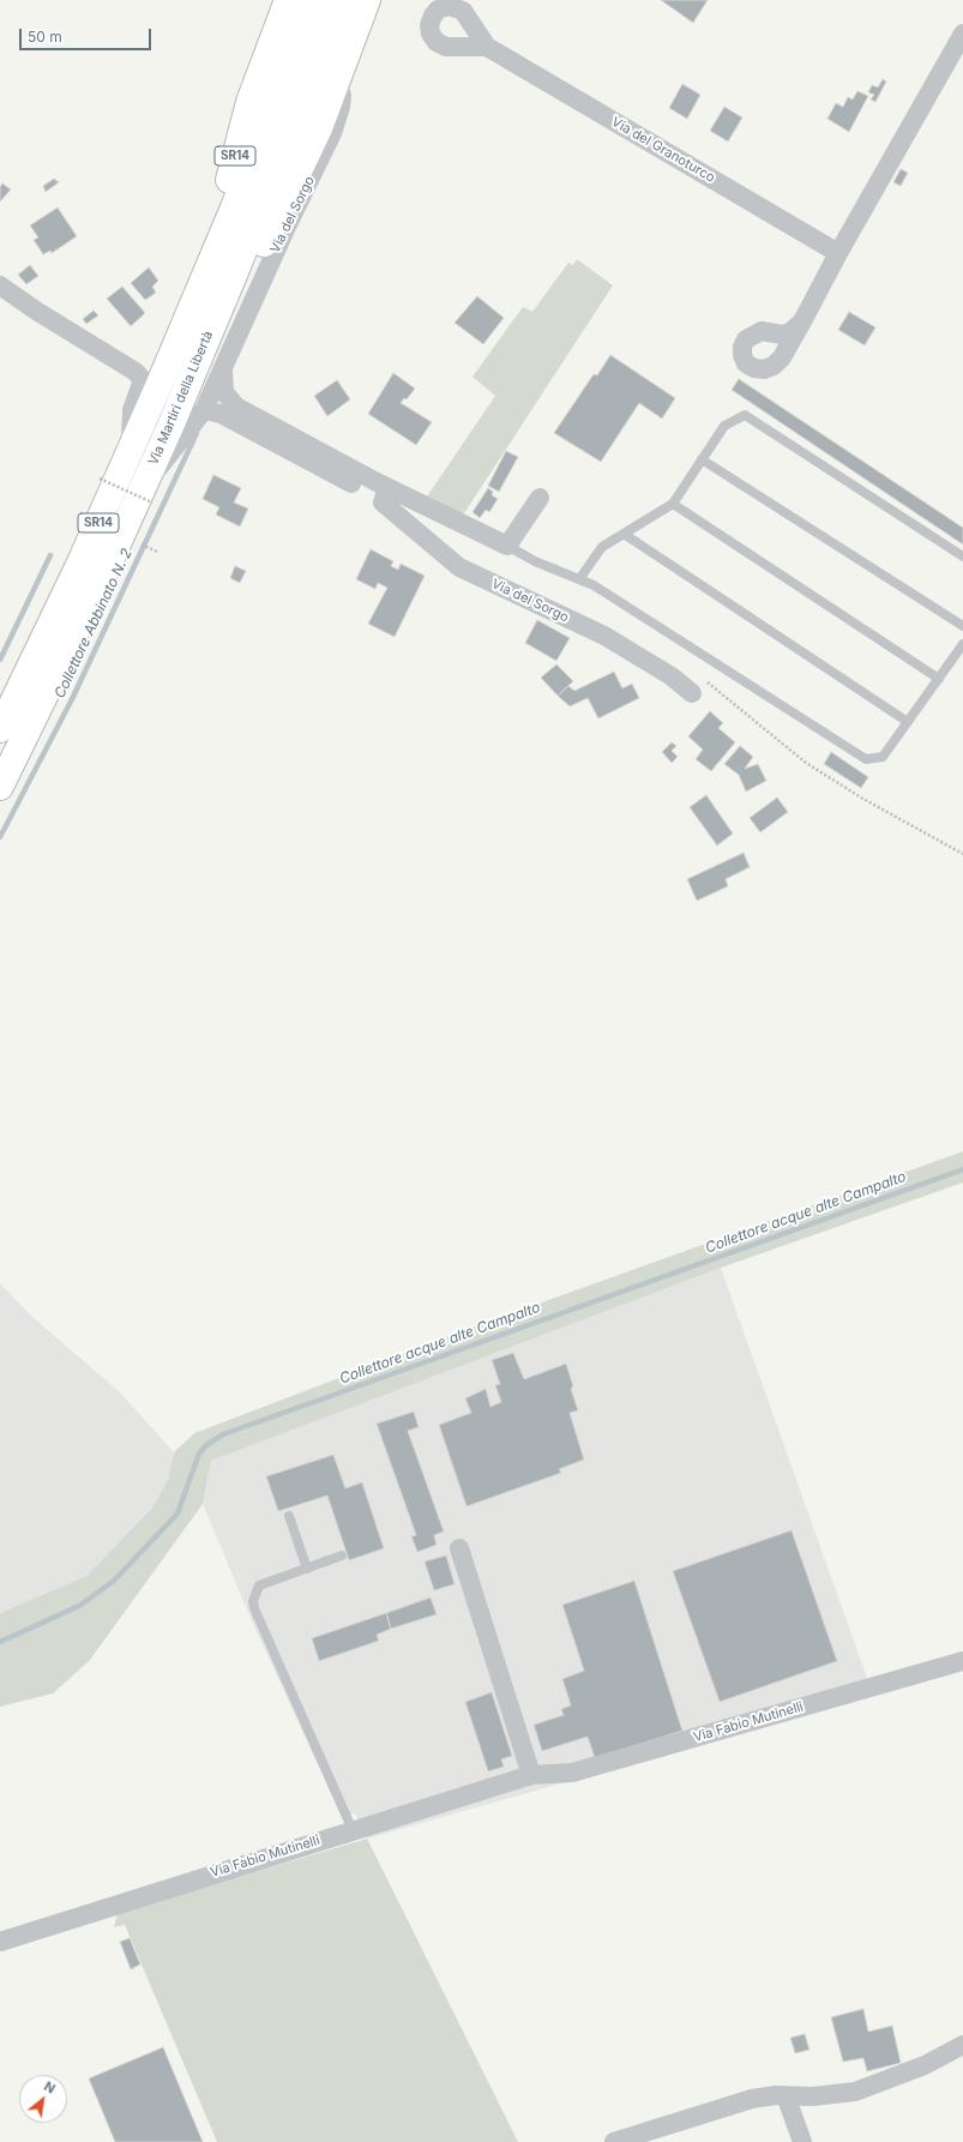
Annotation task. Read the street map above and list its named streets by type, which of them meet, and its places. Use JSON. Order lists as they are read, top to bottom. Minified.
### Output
{"streets":{"main road":["SR14","Via Martiri della Libertà"],"street":["Via del Granoturco","Via del Sorgo","Via Fabio Mutinelli"]},"crossings":[["SR14","Via del Sorgo"],["SR14","Via Martiri della Libertà"],["Via del Sorgo","Via Martiri della Libertà"]],"water":["Collettore Abbinato N. 2","Collettore acque alte Campalto"],"scale_bar":"50 m","north":"top right"}
